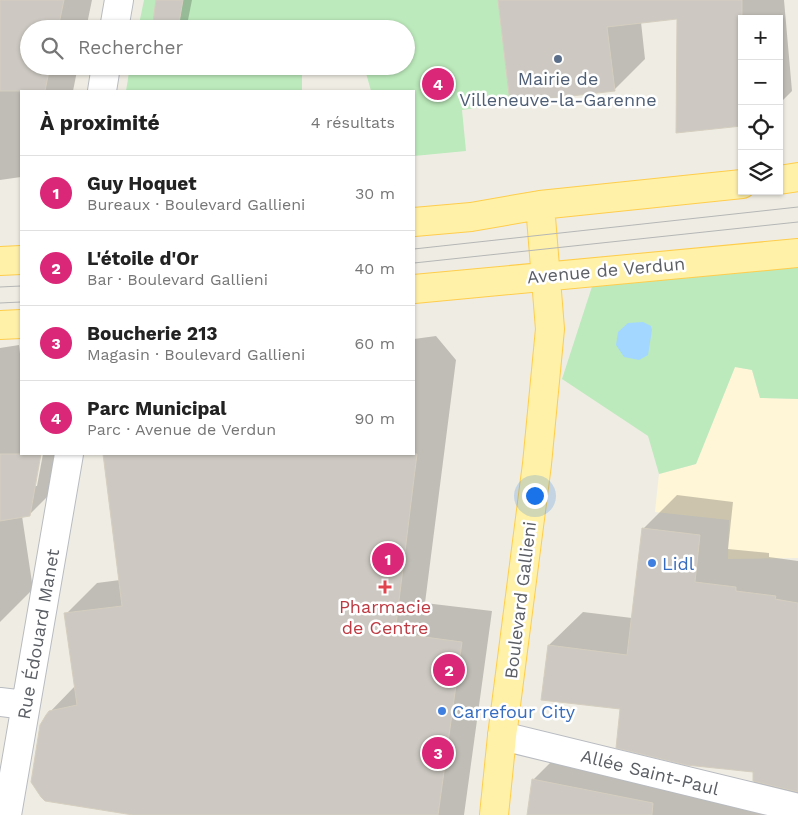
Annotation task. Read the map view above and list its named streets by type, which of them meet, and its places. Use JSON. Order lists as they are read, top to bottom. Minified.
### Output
{"streets":{"main road":["Avenue de Verdun","Boulevard Gallieni"],"street":["Rue Édouard Manet","Allée Saint-Paul"]},"crossings":[["Avenue de Verdun","Boulevard Gallieni"],["Boulevard Gallieni","Allée Saint-Paul"]],"places":{"other":["Mairie de Villeneuve-la-Garenne","Lidl","Carrefour City"],"health":["Pharmacie de Centre"]},"page":{"map_buttons":["+","−"],"search":"Rechercher","pins":["4","1","2","3"],"heading":["À proximité","4 résultats"],"list":[{"mark":"1","name":"Guy Hoquet","note":"Bureaux · Boulevard Gallieni","value":"30 m"},{"mark":"2","name":"L'étoile d'Or","note":"Bar · Boulevard Gallieni","value":"40 m"},{"mark":"3","name":"Boucherie 213","note":"Magasin · Boulevard Gallieni","value":"60 m"},{"mark":"4","name":"Parc Municipal","note":"Parc · Avenue de Verdun","value":"90 m"}]}}
